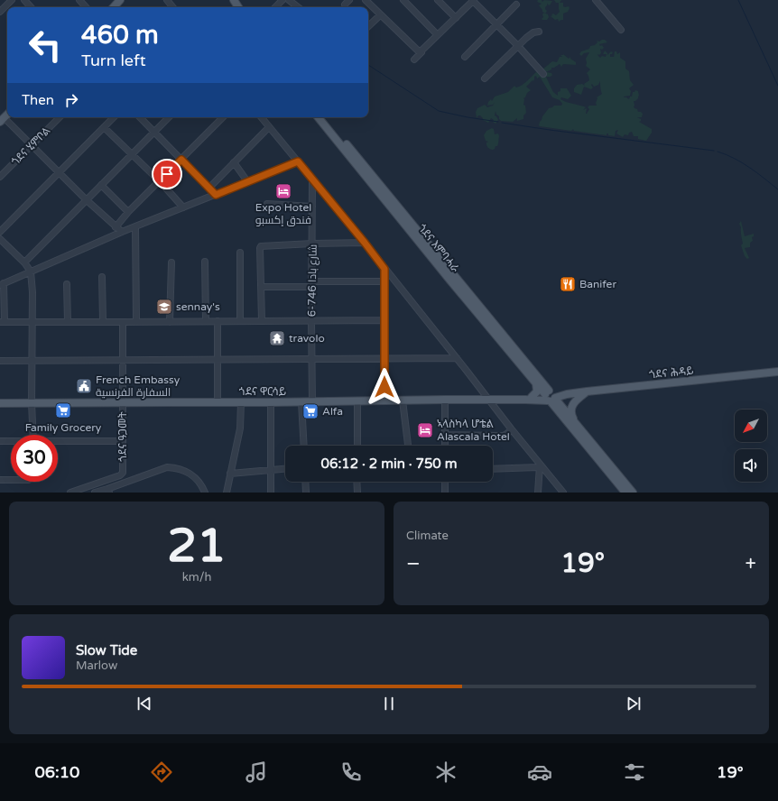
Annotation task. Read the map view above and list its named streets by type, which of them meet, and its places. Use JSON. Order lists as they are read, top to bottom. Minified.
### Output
{"streets":{"main road":["ጎደና እምባሓራ","ጎደና ሕዳይ","ጎደና ዋርሳይ"],"street":["ጎደና ሂምቦል","شارع بادا 746-6","ጎደና ዓጋመት"]},"crossings":[["ጎደና እምባሓራ","ጎደና ሕዳይ"],["ጎደና እምባሓራ","ጎደና ዋርሳይ"],["شارع بادا 746-6","ጎደና ዋርሳይ"],["ጎደና ሕዳይ","ጎደና ዋርሳይ"],["ጎደና ዋርሳይ","ጎደና ዓጋመት"]],"places":{"hotel":["Expo Hotel فندق إكسبو","ኣላስካላ ሆቴል Alascala Hotel"],"restaurant":["Banifer"],"school or university":["sennay's"],"temple":["travolo"],"public building":["French Embassy السفارة الفرنسية"],"supermarket":["Family Grocery","Alfa"]},"north":"bottom left","page":{"turn":["460 m","Turn left"],"then":"Then","limit":"30","trip":"06:12 · 2 min · 750 m","tile":[["21","km/h"],"Climate"],"heat":["−","19°","+"],"song":["Slow Tide","Marlow"],"tabs":["06:10","19°"]}}
